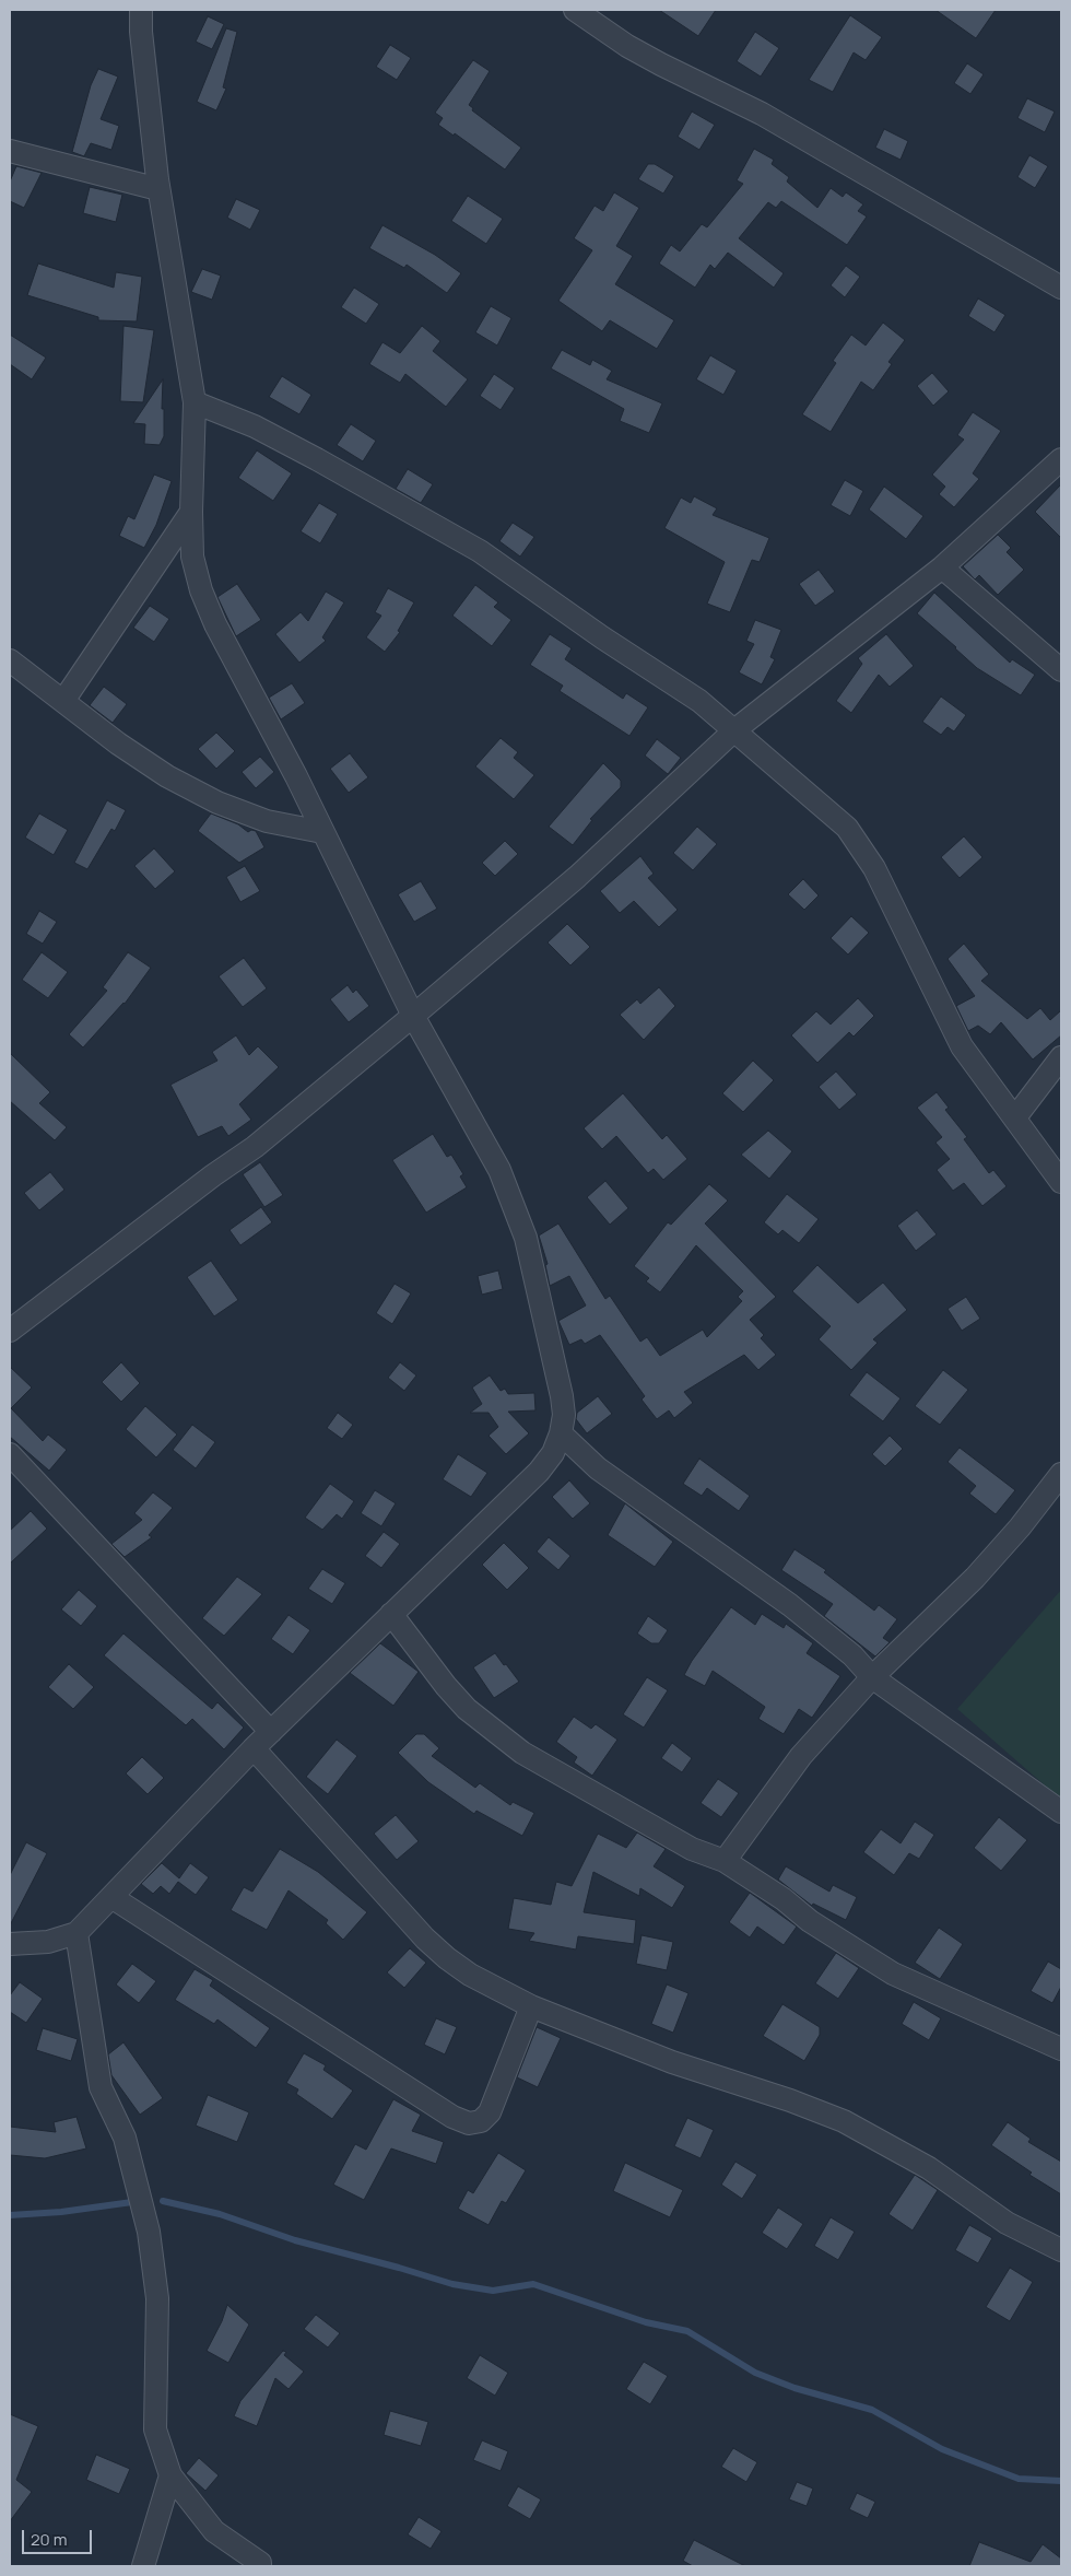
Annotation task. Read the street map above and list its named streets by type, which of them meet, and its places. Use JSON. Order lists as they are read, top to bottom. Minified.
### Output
{"scale_bar":"20 m"}
